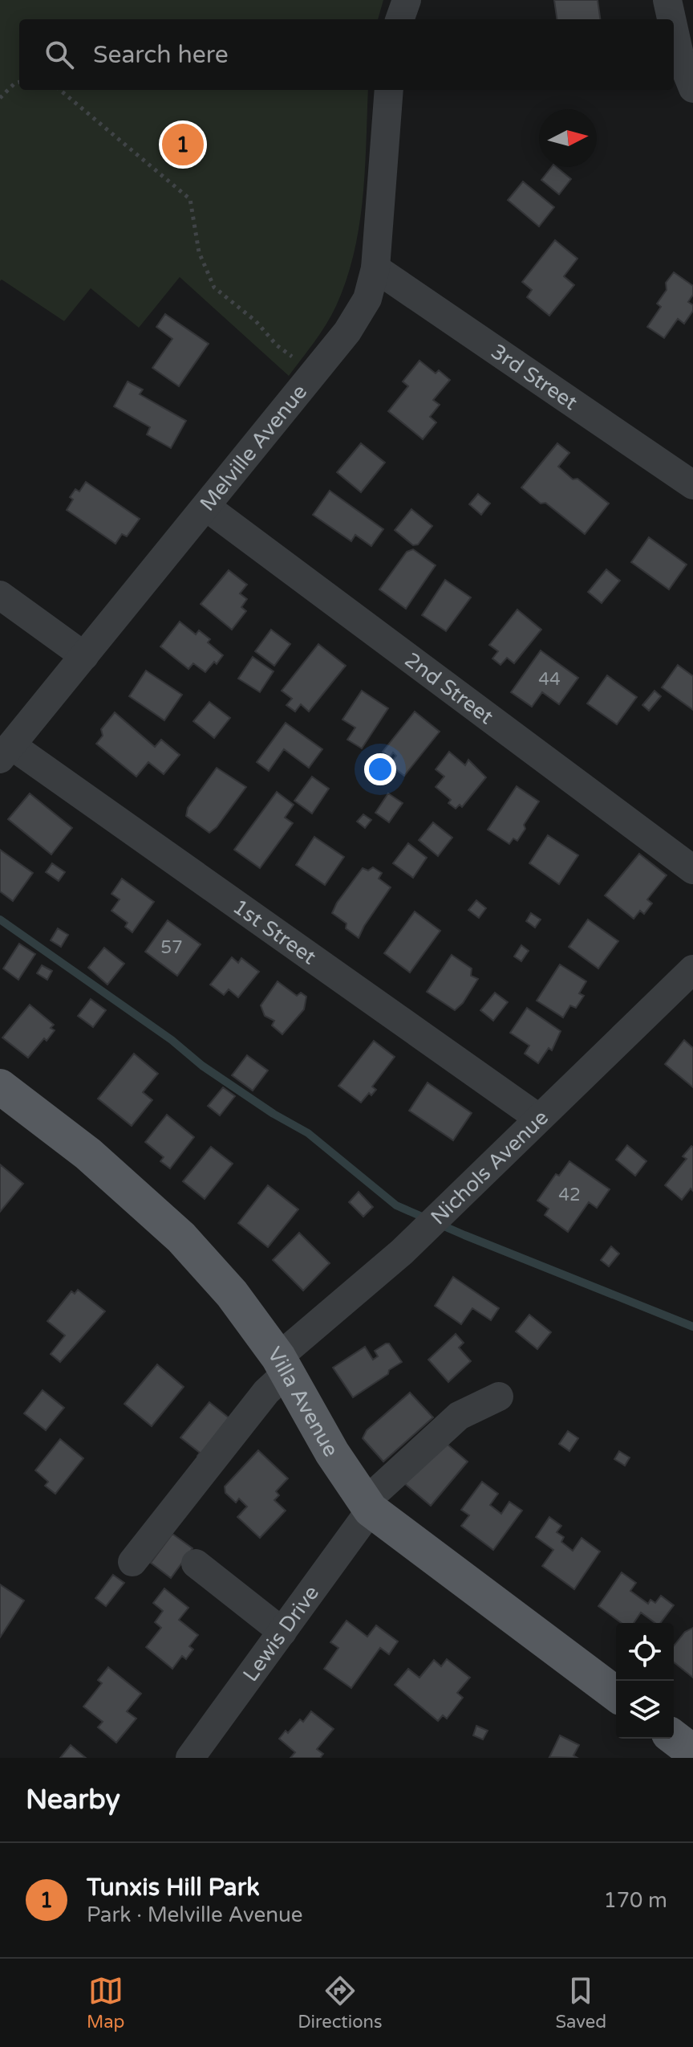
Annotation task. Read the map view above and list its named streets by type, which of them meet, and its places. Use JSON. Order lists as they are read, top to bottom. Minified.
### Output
{"streets":{"main road":["Villa Avenue"],"street":["3rd Street","Melville Avenue","2nd Street","1st Street","Nichols Avenue","Lewis Drive"]},"crossings":[["3rd Street","Melville Avenue"],["Melville Avenue","2nd Street"],["Melville Avenue","1st Street"],["1st Street","Nichols Avenue"],["Nichols Avenue","Villa Avenue"],["Villa Avenue","Lewis Drive"]],"house_numbers":["44","57","42"],"north":"right","page":{"search":"Search here","pins":"1","heading":"Nearby","list":[{"mark":"1","name":"Tunxis Hill Park","note":"Park · Melville Avenue","value":"170 m"}],"nav":["Map","Directions","Saved"]}}
